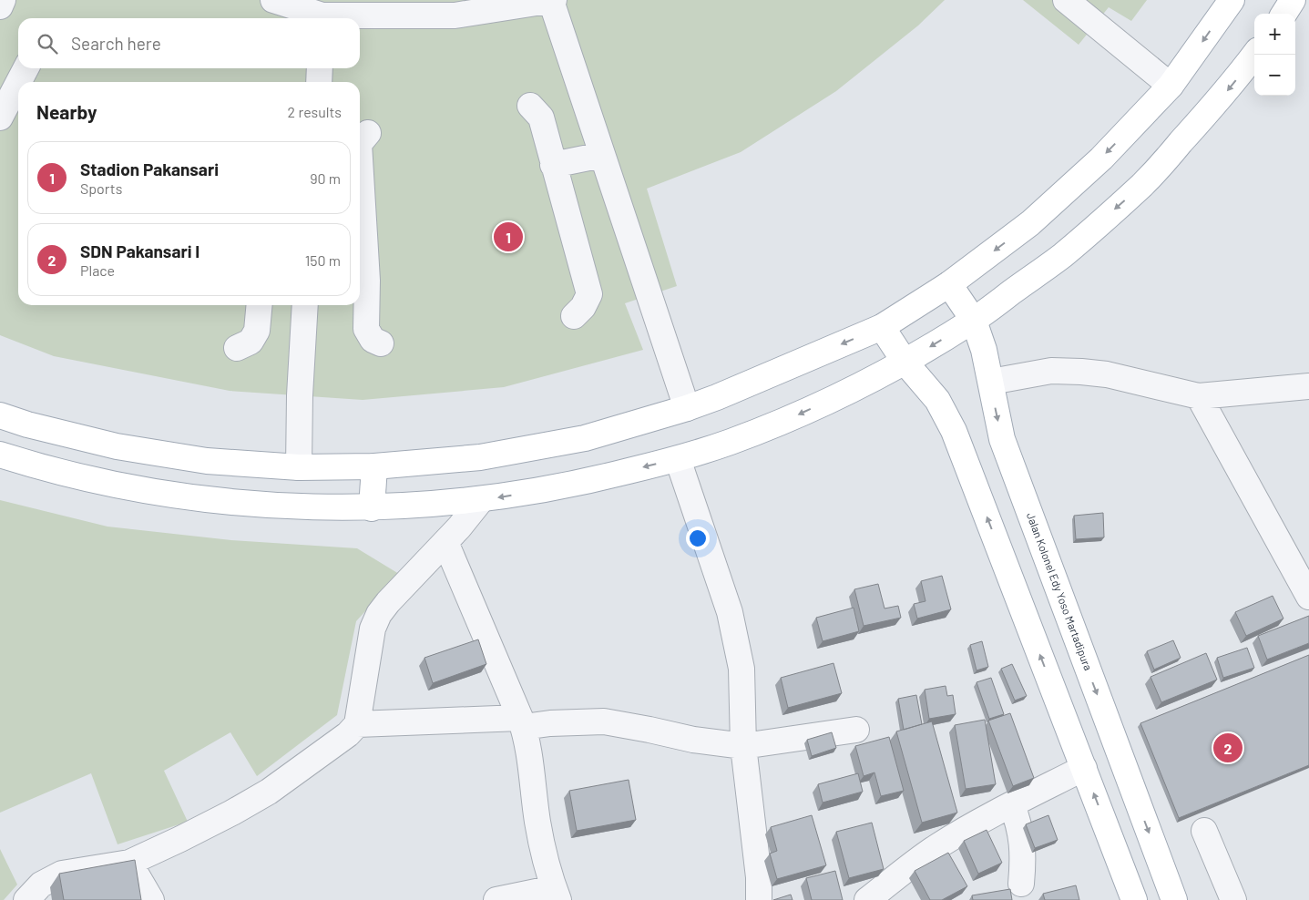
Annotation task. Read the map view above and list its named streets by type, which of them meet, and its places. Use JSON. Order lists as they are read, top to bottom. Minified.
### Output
{"streets":{"main road":["Jalan Kolonel Edy Yoso Martadipura"]},"page":{"map_buttons":["+","−"],"search":"Search here","heading":["Nearby","2 results"],"list":[{"mark":"1","name":"Stadion Pakansari","note":"Sports","value":"90 m"},{"mark":"2","name":"SDN Pakansari I","note":"Place","value":"150 m"}],"pins":["1","2"]}}
